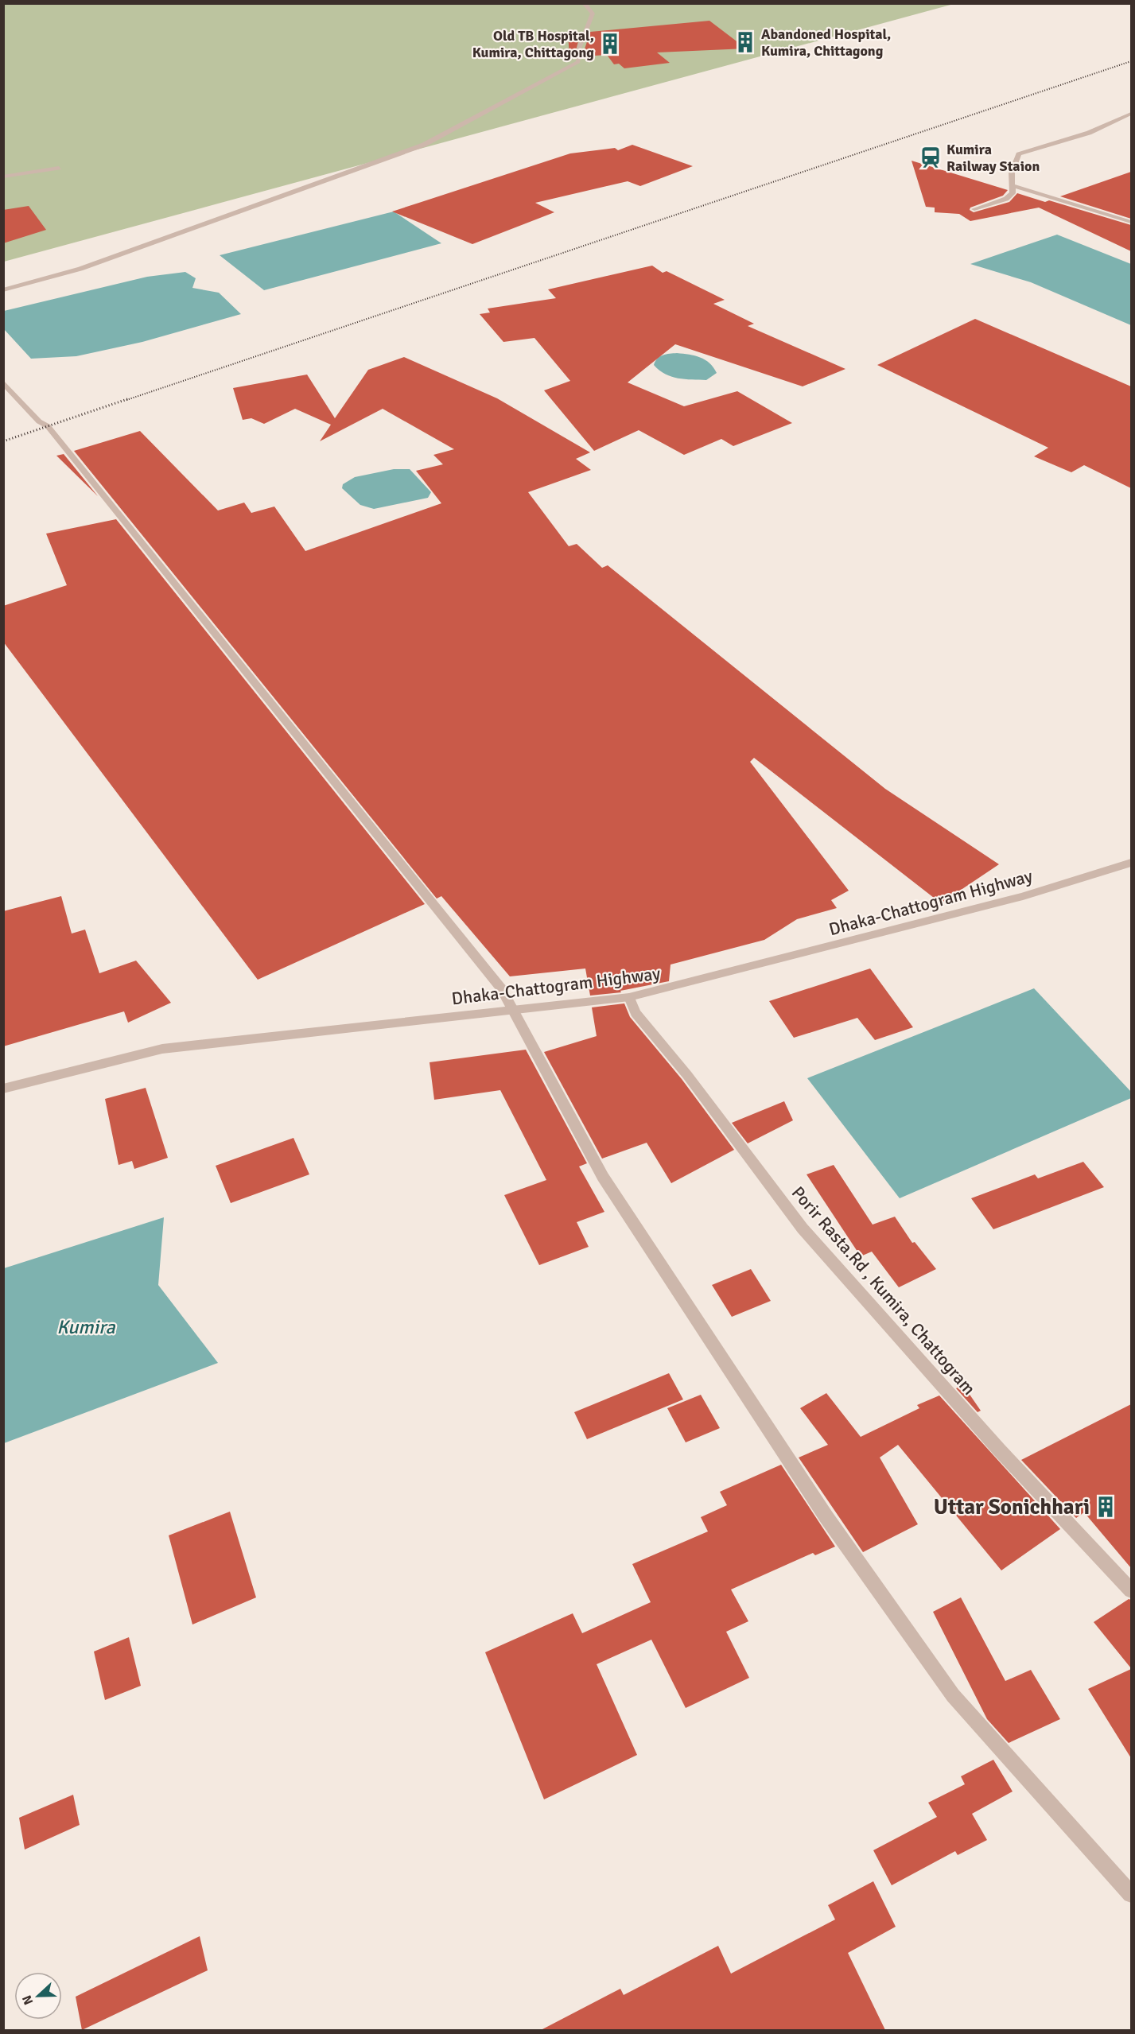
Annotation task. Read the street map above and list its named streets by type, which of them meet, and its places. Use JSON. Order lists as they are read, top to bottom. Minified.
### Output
{"streets":{"street":["Dhaka-Chattogram Highway","Porir Rasta.Rd , Kumira, Chattogram"]},"crossings":[["Dhaka-Chattogram Highway","Porir Rasta.Rd , Kumira, Chattogram"]],"water":["Kumira"],"places":{"building":["Abandoned Hospital, Kumira, Chittagong","Old TB Hospital, Kumira, Chittagong","Uttar Sonichhari"],"station":["Kumira Railway Staion"]},"north":"left"}
